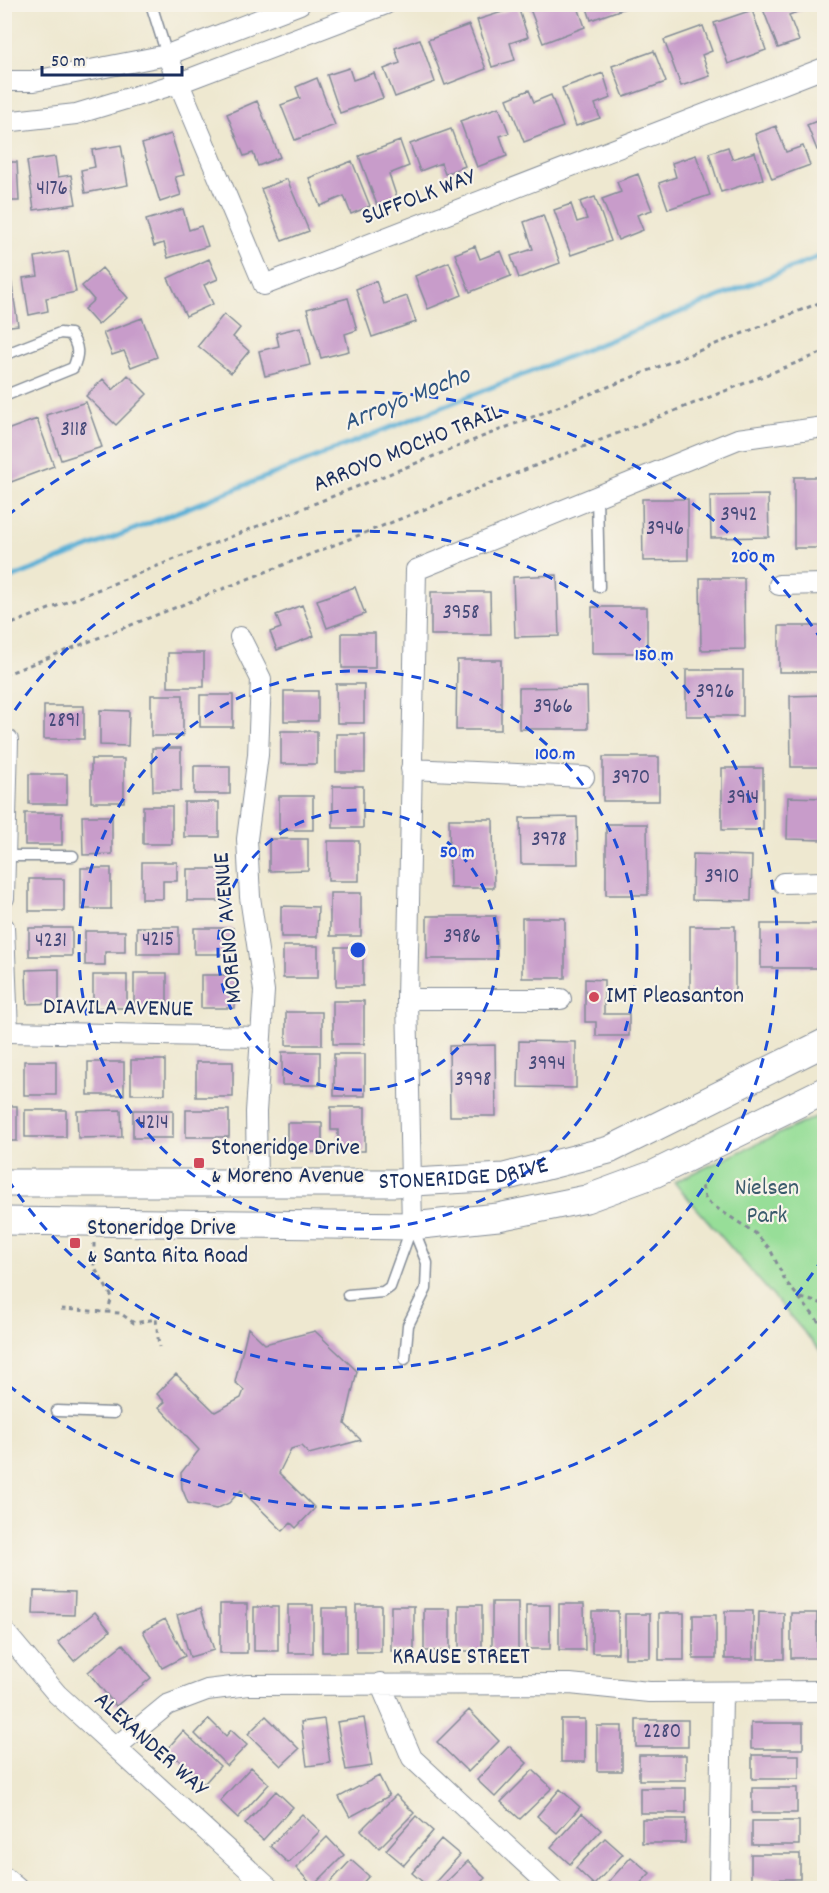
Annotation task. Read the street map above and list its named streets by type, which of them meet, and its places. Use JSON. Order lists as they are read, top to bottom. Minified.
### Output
{"streets":{"main road":["STONERIDGE DRIVE"],"street":["SUFFOLK WAY","MORENO AVENUE","DIAVILA AVENUE","KRAUSE STREET","ALEXANDER WAY"],"path":["ARROYO MOCHO TRAIL"]},"crossings":[["MORENO AVENUE","DIAVILA AVENUE"],["MORENO AVENUE","STONERIDGE DRIVE"],["KRAUSE STREET","ALEXANDER WAY"]],"water":["Arroyo Mocho"],"parks":["Nielsen Park"],"places":{"other":["IMT Pleasanton"],"transit":["Stoneridge Drive & Moreno Avenue","Stoneridge Drive & Santa Rita Road"]},"house_numbers":["4176","3118","3942","3946","3958","3926","3966","2891","3970","3914","3978","3910","3986","4215","4231","3994","3998","4214","2280"],"scale_bar":"50 m","rings":["200 m","150 m","100 m","50 m"]}
